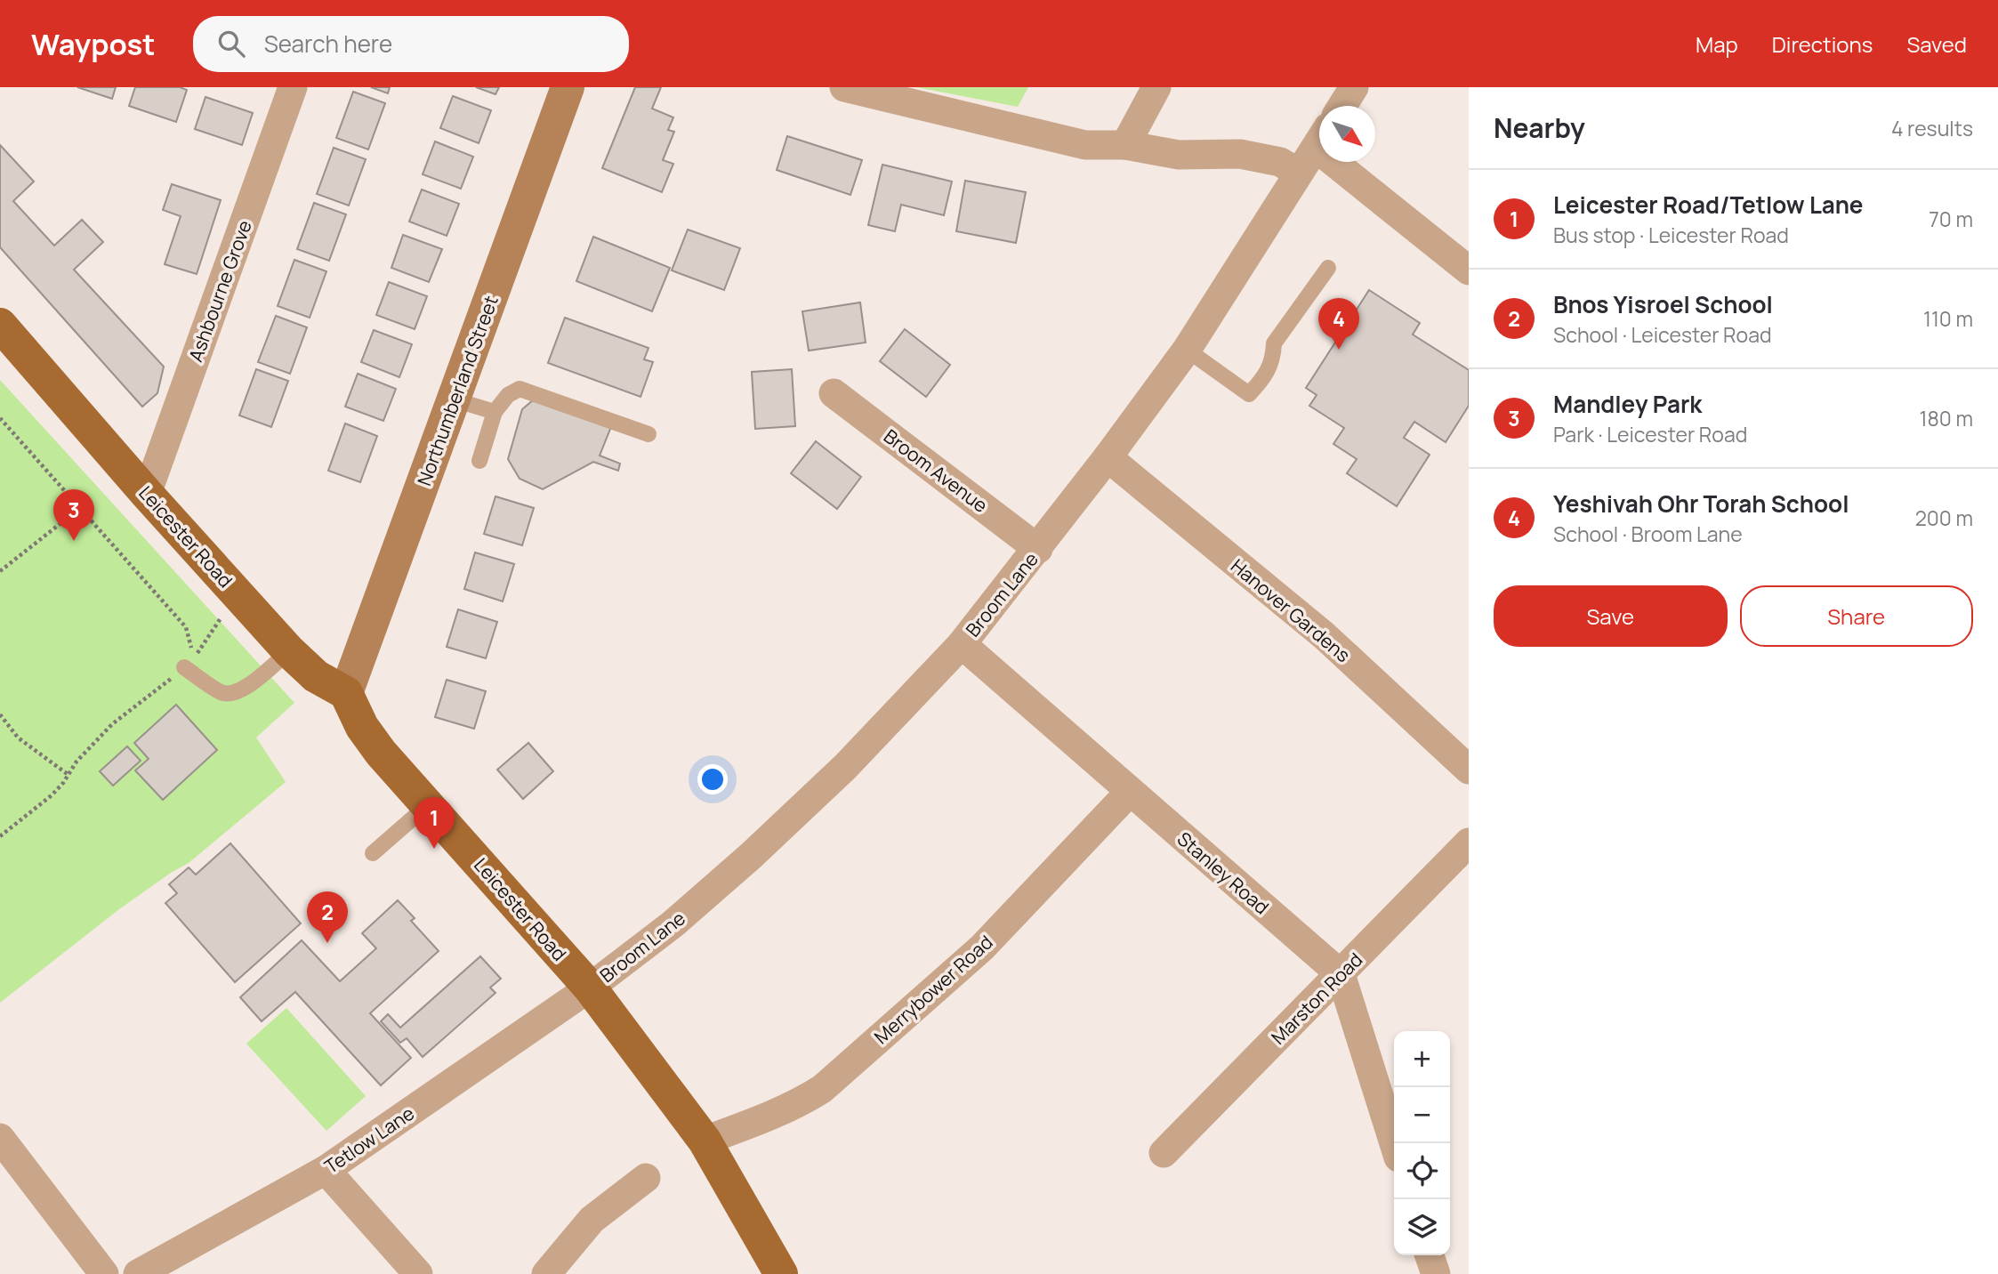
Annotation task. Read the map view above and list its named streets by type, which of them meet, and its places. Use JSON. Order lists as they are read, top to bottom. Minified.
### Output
{"streets":{"main road":["Leicester Road"],"street":["Ashbourne Grove","Northumberland Street","Broom Avenue","Broom Lane","Hanover Gardens","Stanley Road","Merrybower Road","Marston Road","Tetlow Lane"]},"crossings":[["Ashbourne Grove","Leicester Road"],["Northumberland Street","Leicester Road"],["Broom Avenue","Broom Lane"],["Leicester Road","Broom Lane"],["Leicester Road","Merrybower Road"],["Leicester Road","Tetlow Lane"],["Broom Lane","Hanover Gardens"],["Broom Lane","Stanley Road"],["Broom Lane","Tetlow Lane"],["Stanley Road","Merrybower Road"],["Stanley Road","Marston Road"]],"north":"bottom right","page":{"header":"Waypost","search":"Search here","nav":["Map","Directions","Saved"],"heading":["Nearby","4 results"],"list":[{"mark":"1","name":"Leicester Road/Tetlow Lane","note":"Bus stop · Leicester Road","value":"70 m"},{"mark":"2","name":"Bnos Yisroel School","note":"School · Leicester Road","value":"110 m"},{"mark":"3","name":"Mandley Park","note":"Park · Leicester Road","value":"180 m"},{"mark":"4","name":"Yeshivah Ohr Torah School","note":"School · Broom Lane","value":"200 m"}],"pins":["4","3","1","2"],"buttons":["Save","Share"],"map_buttons":["+","−"]}}
